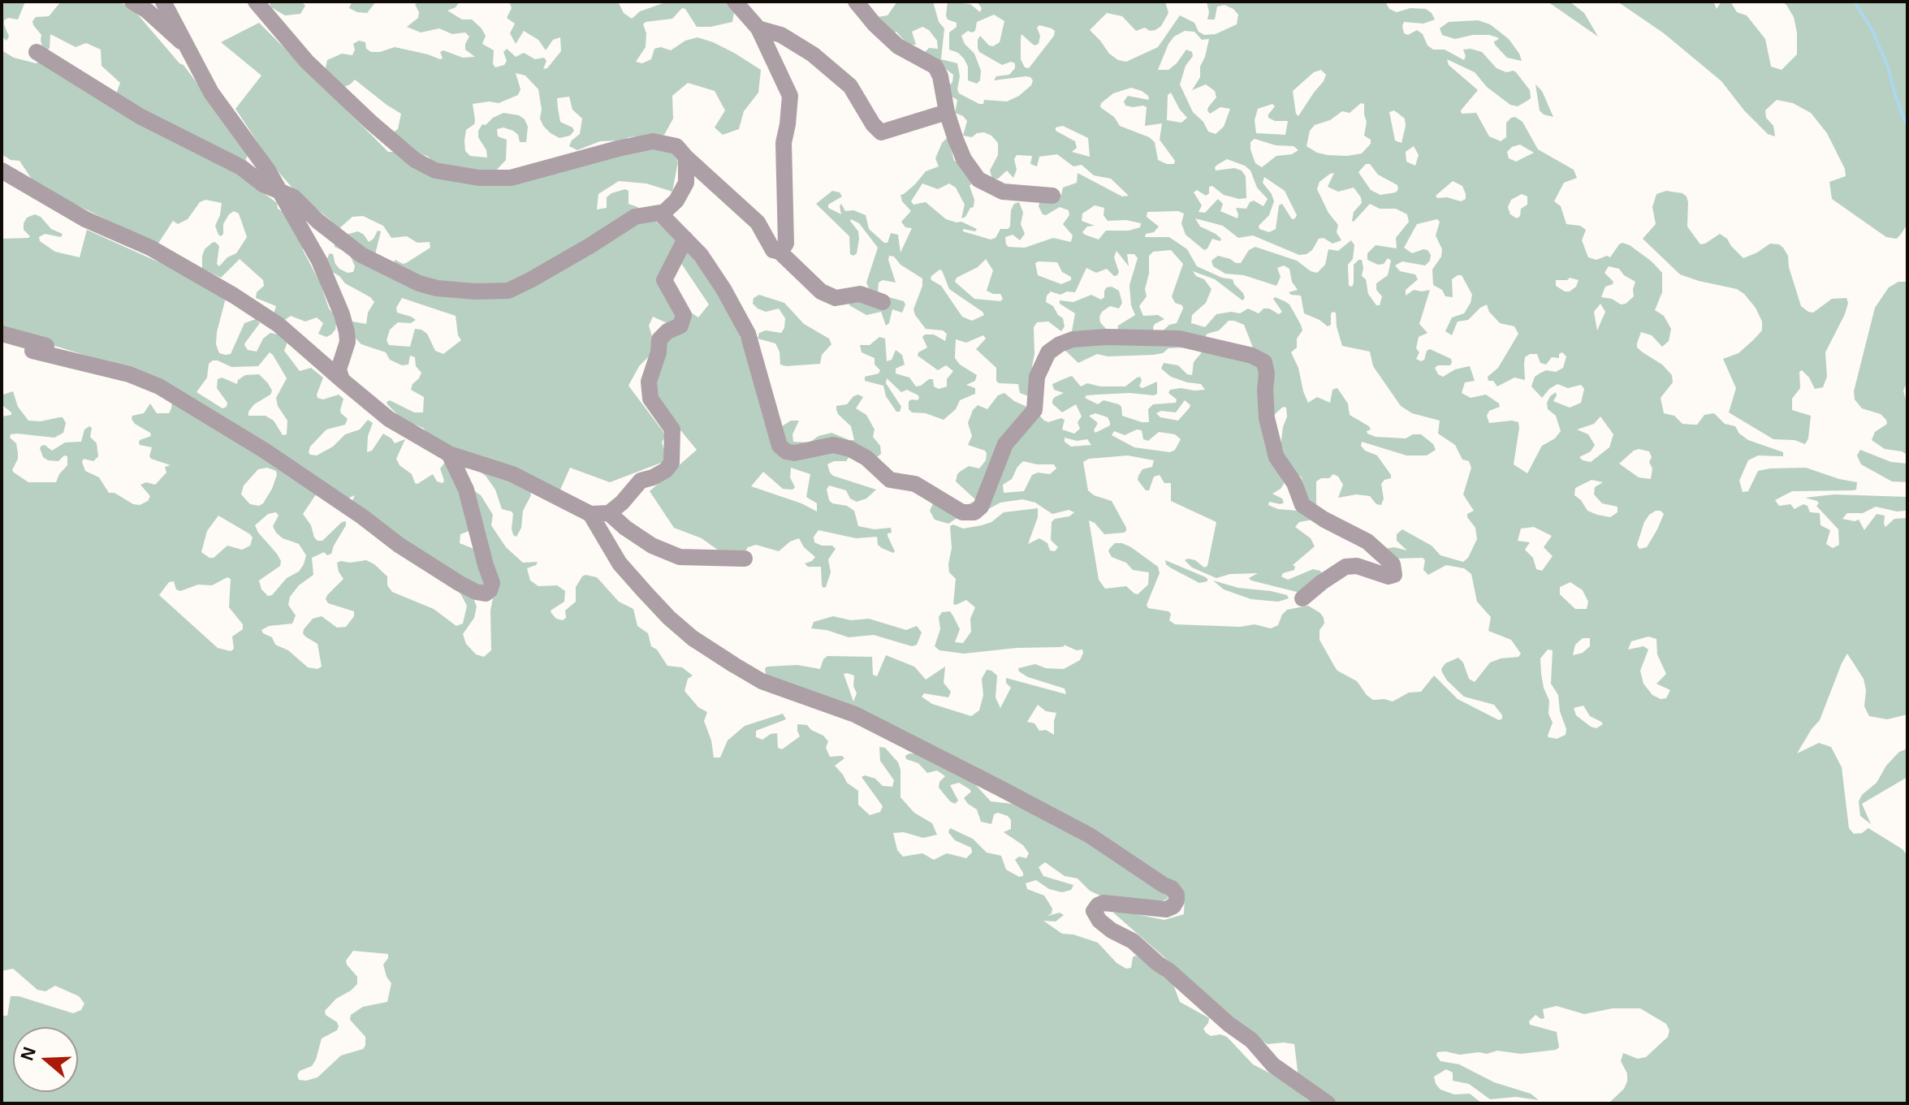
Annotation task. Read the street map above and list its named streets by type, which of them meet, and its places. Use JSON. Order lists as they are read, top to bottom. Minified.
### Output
{"north":"left"}
